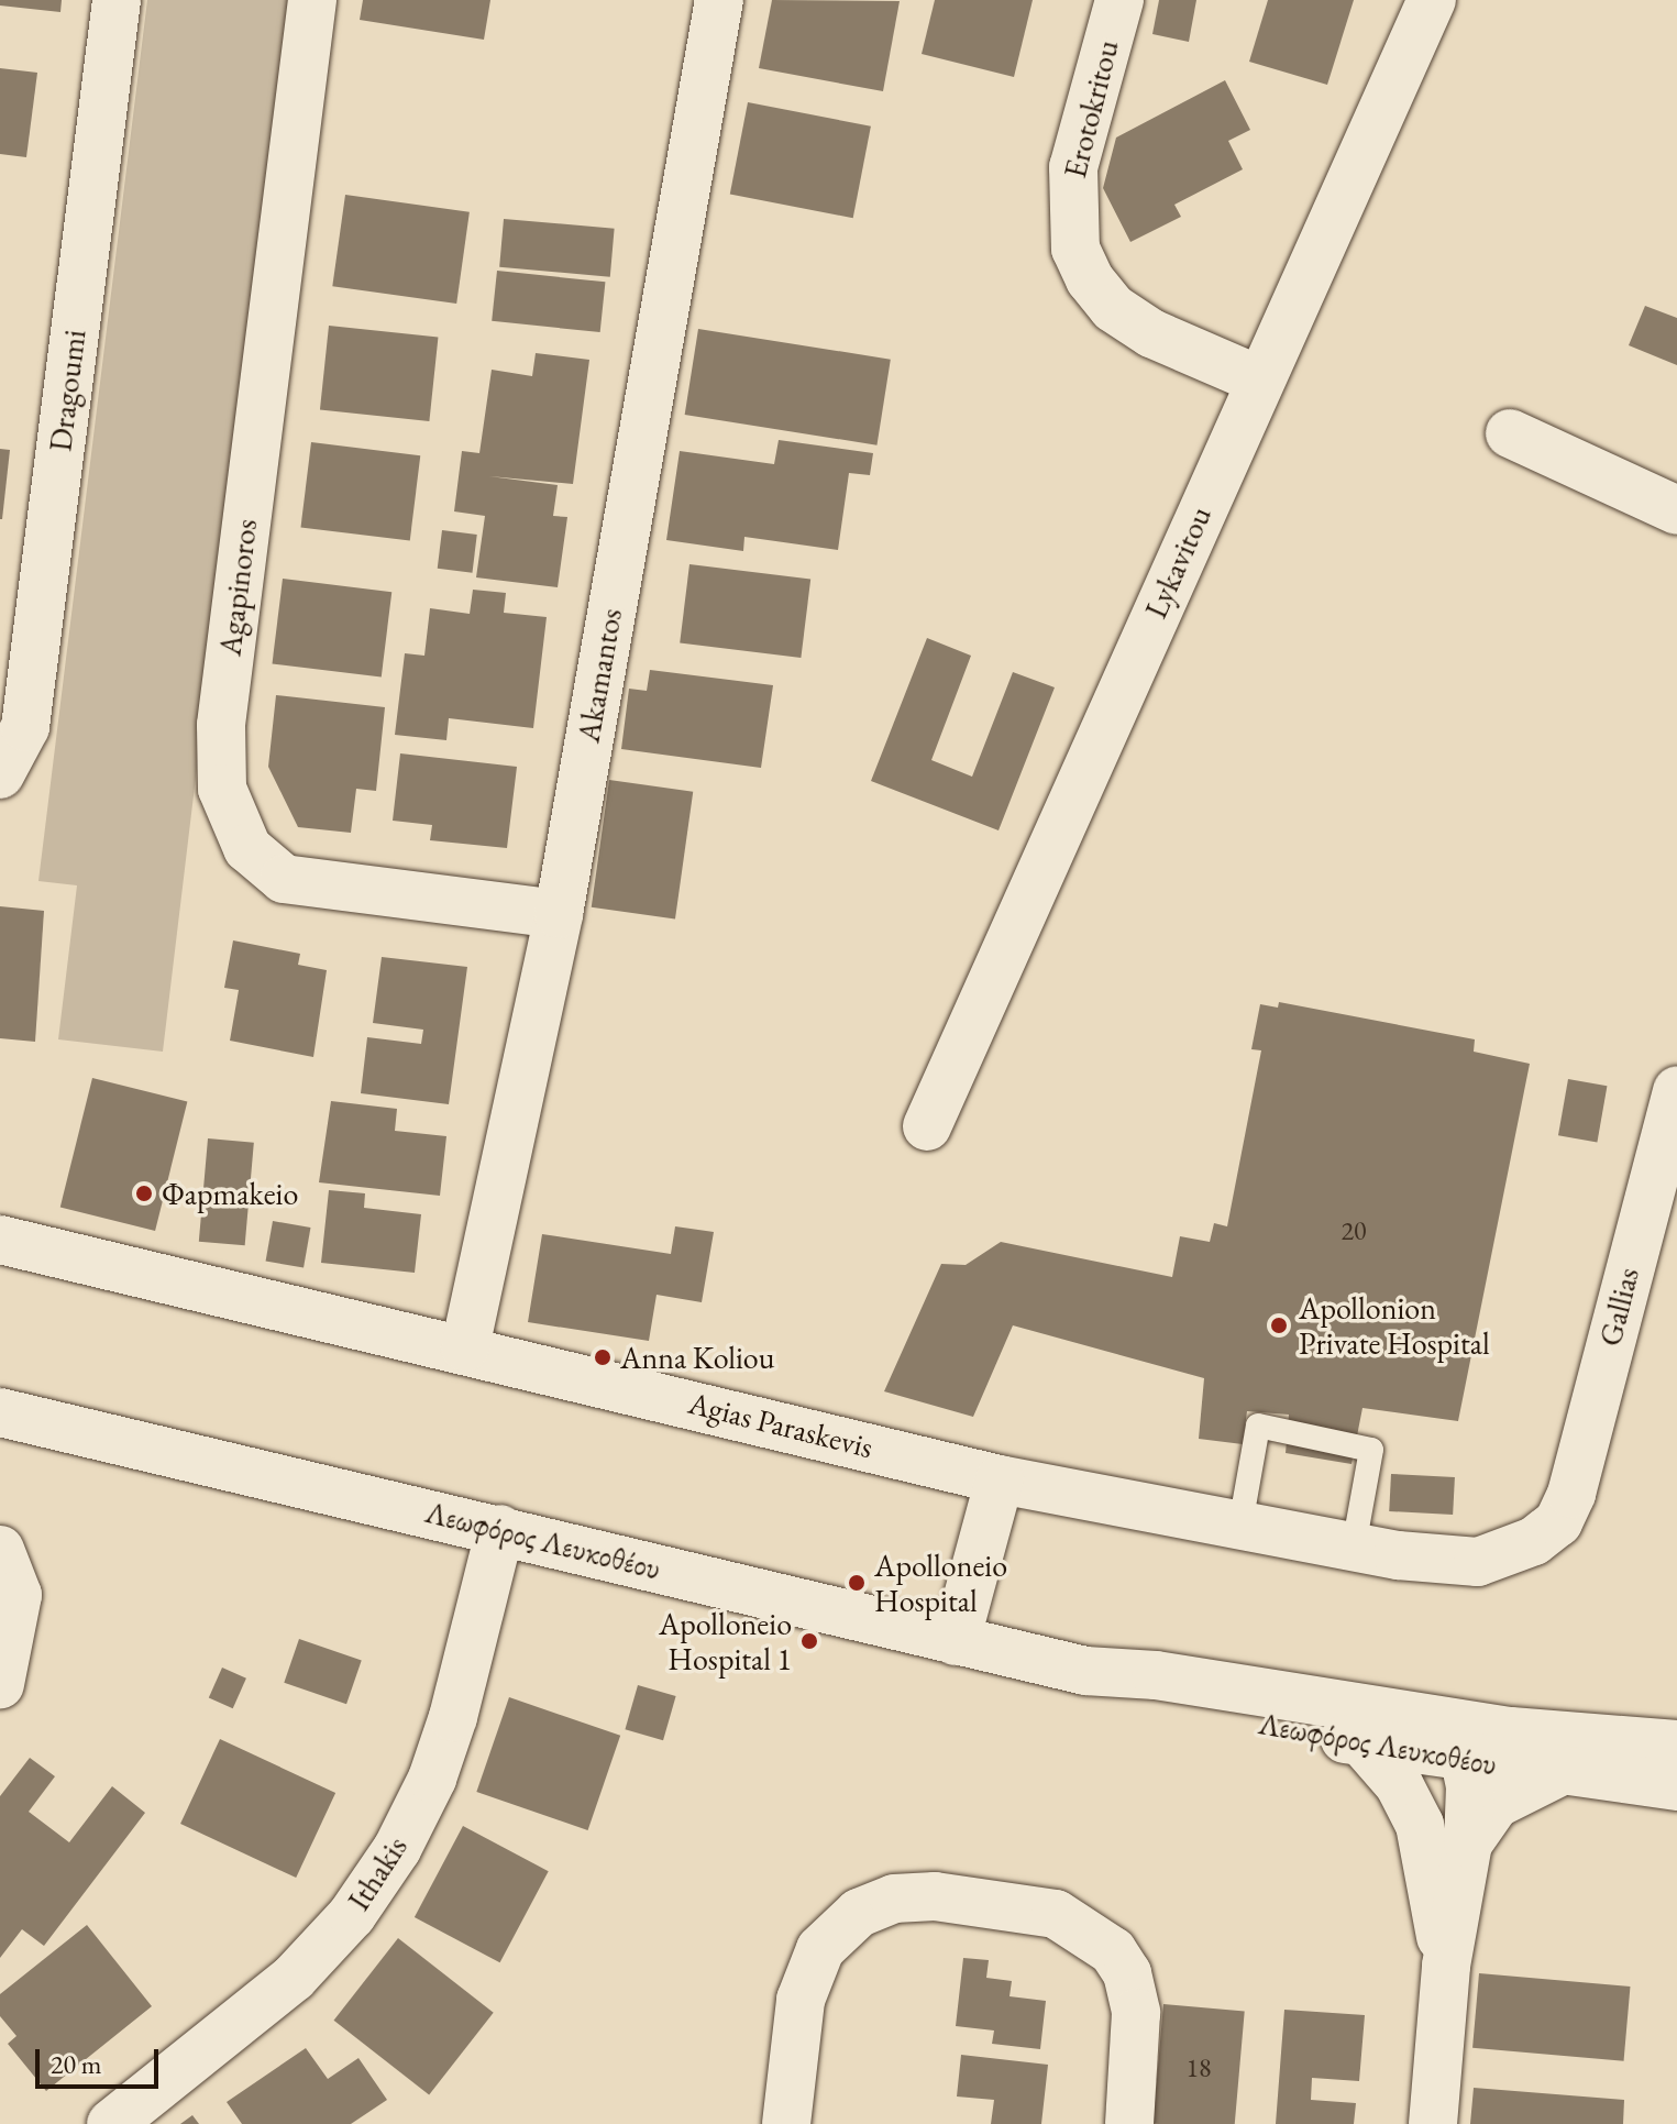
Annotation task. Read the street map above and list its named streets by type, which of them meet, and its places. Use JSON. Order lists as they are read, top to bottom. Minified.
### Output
{"streets":{"street":["Erotokritou","Dragoumi","Lykavitou","Agapinoros","Akamantos","Gallias","Agias Paraskevis","Λεωφόρος Λευκοθέου","Ithakis"]},"crossings":[["Erotokritou","Lykavitou"],["Agapinoros","Akamantos"],["Akamantos","Agias Paraskevis"],["Gallias","Agias Paraskevis"],["Λεωφόρος Λευκοθέου","Ithakis"]],"places":["Φapmakeio","Apollonion Private Hospital","Anna Koliou","Apolloneio Hospital","Apolloneio Hospital 1"],"house_numbers":["20","18"],"scale_bar":"20 m"}
